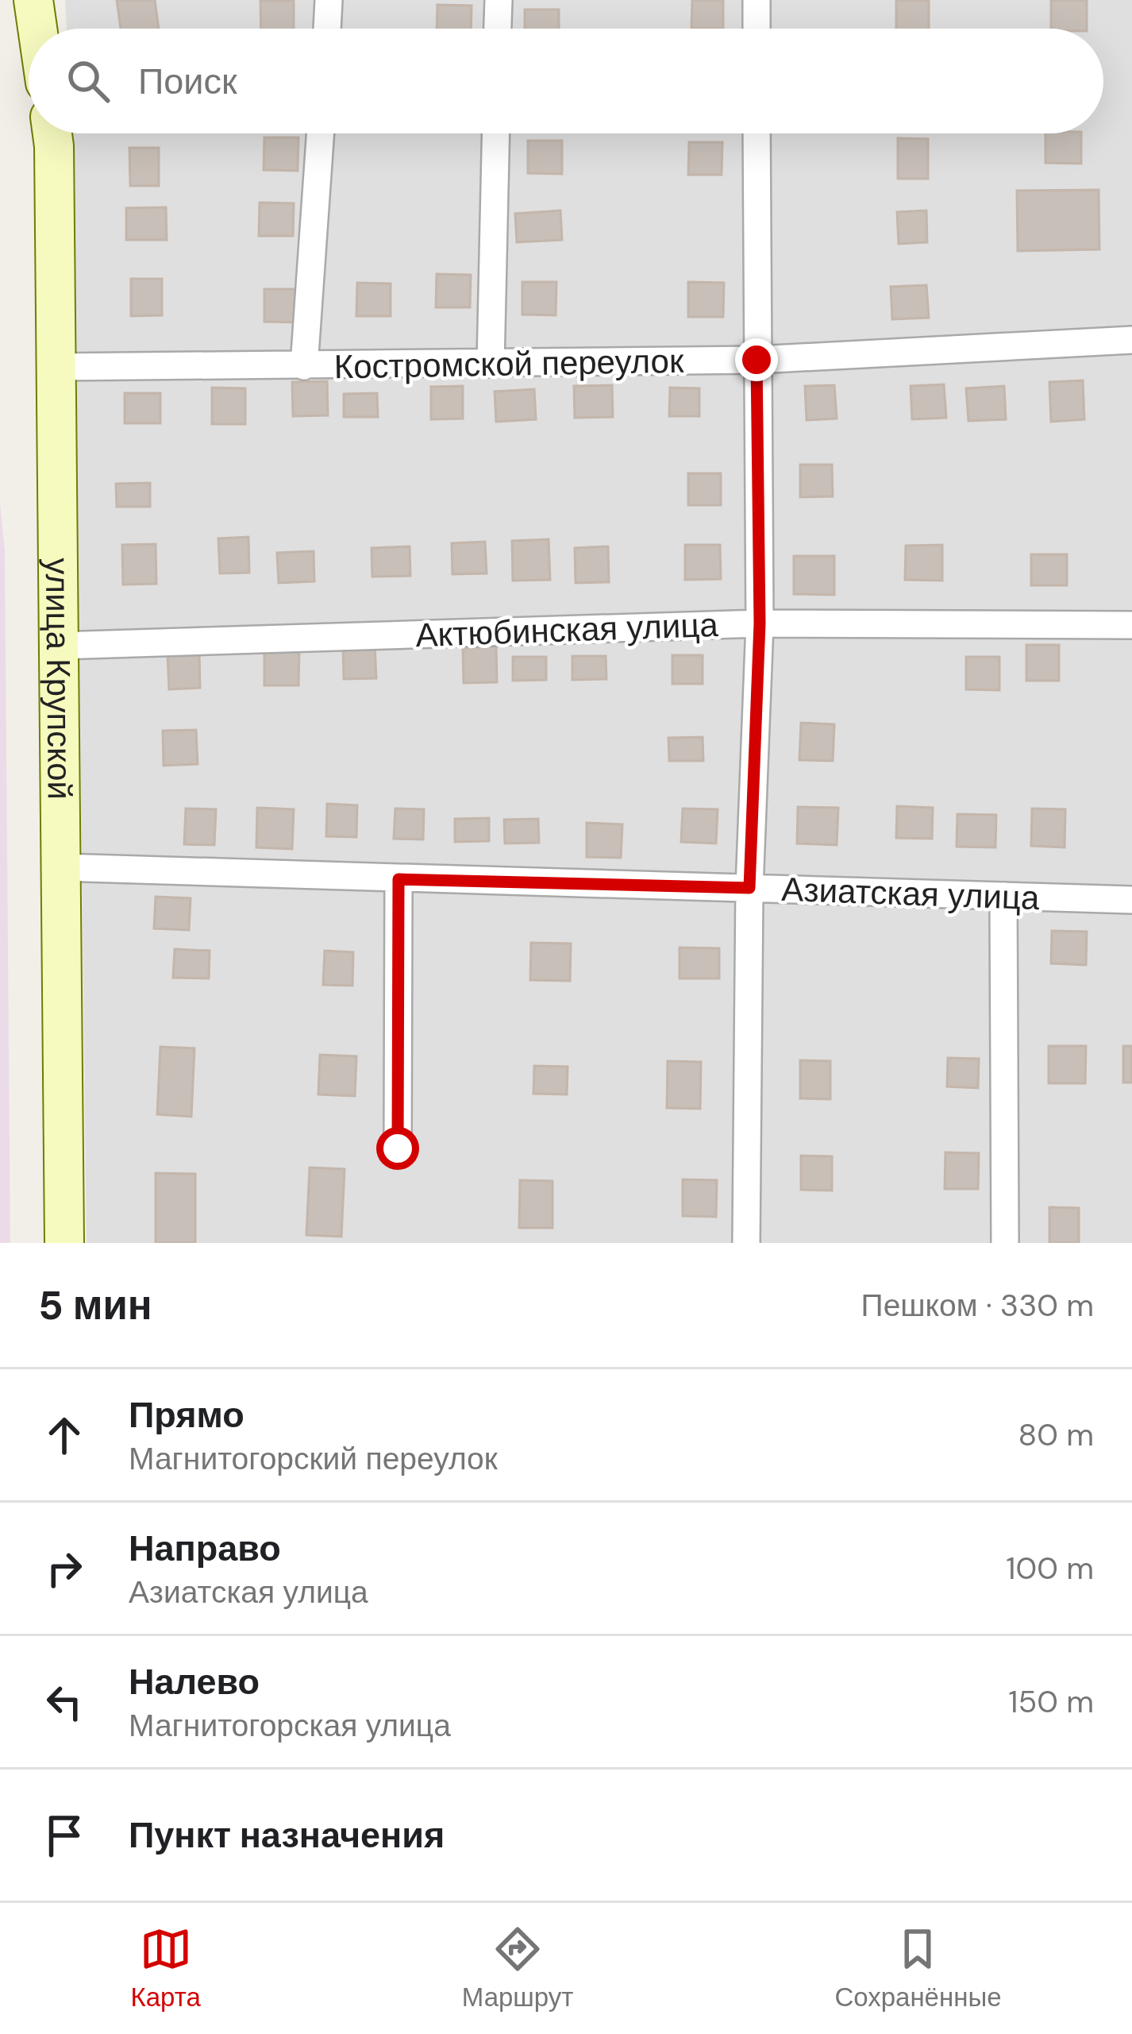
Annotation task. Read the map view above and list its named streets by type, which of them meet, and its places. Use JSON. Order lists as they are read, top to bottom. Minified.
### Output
{"streets":{"street":["Костромской переулок","Актюбинская улица","улица Крупской","Азиатская улица"]},"crossings":[["Костромской переулок","улица Крупской"],["Актюбинская улица","улица Крупской"],["улица Крупской","Азиатская улица"]],"page":{"search":"Поиск","heading":["5 мин","Пешком · 330 m"],"list":[["Прямо","Магнитогорский переулок","80 m"],["Направо","Азиатская улица","100 m"],["Налево","Магнитогорская улица","150 m"],"Пункт назначения"],"nav":["Карта","Маршрут","Сохранённые"]}}
